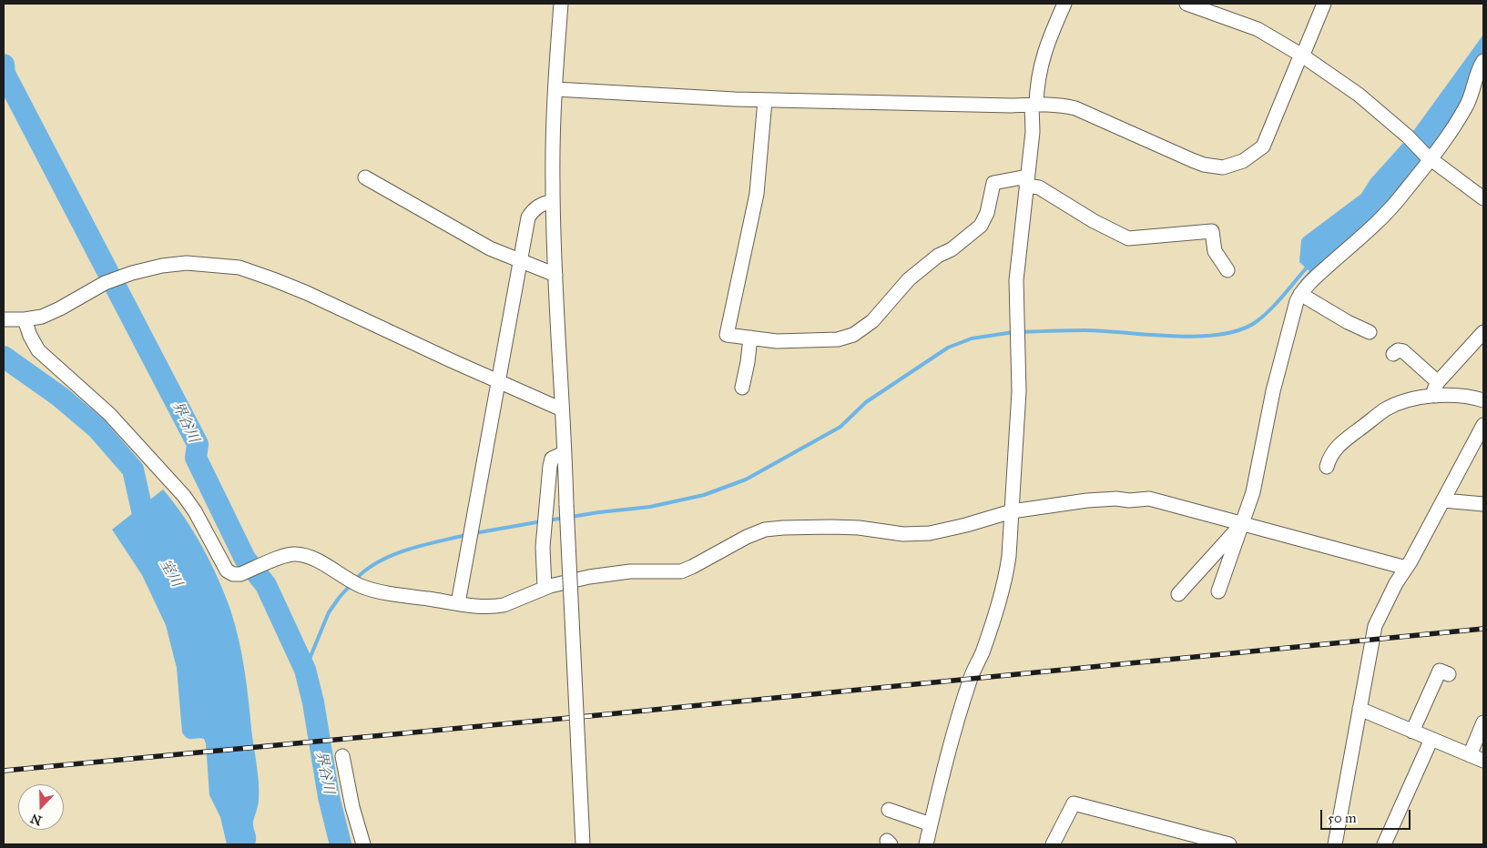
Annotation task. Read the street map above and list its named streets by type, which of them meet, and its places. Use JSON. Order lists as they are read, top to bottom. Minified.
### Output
{"water":["界谷川","室川"],"scale_bar":"50 m","north":"bottom"}
